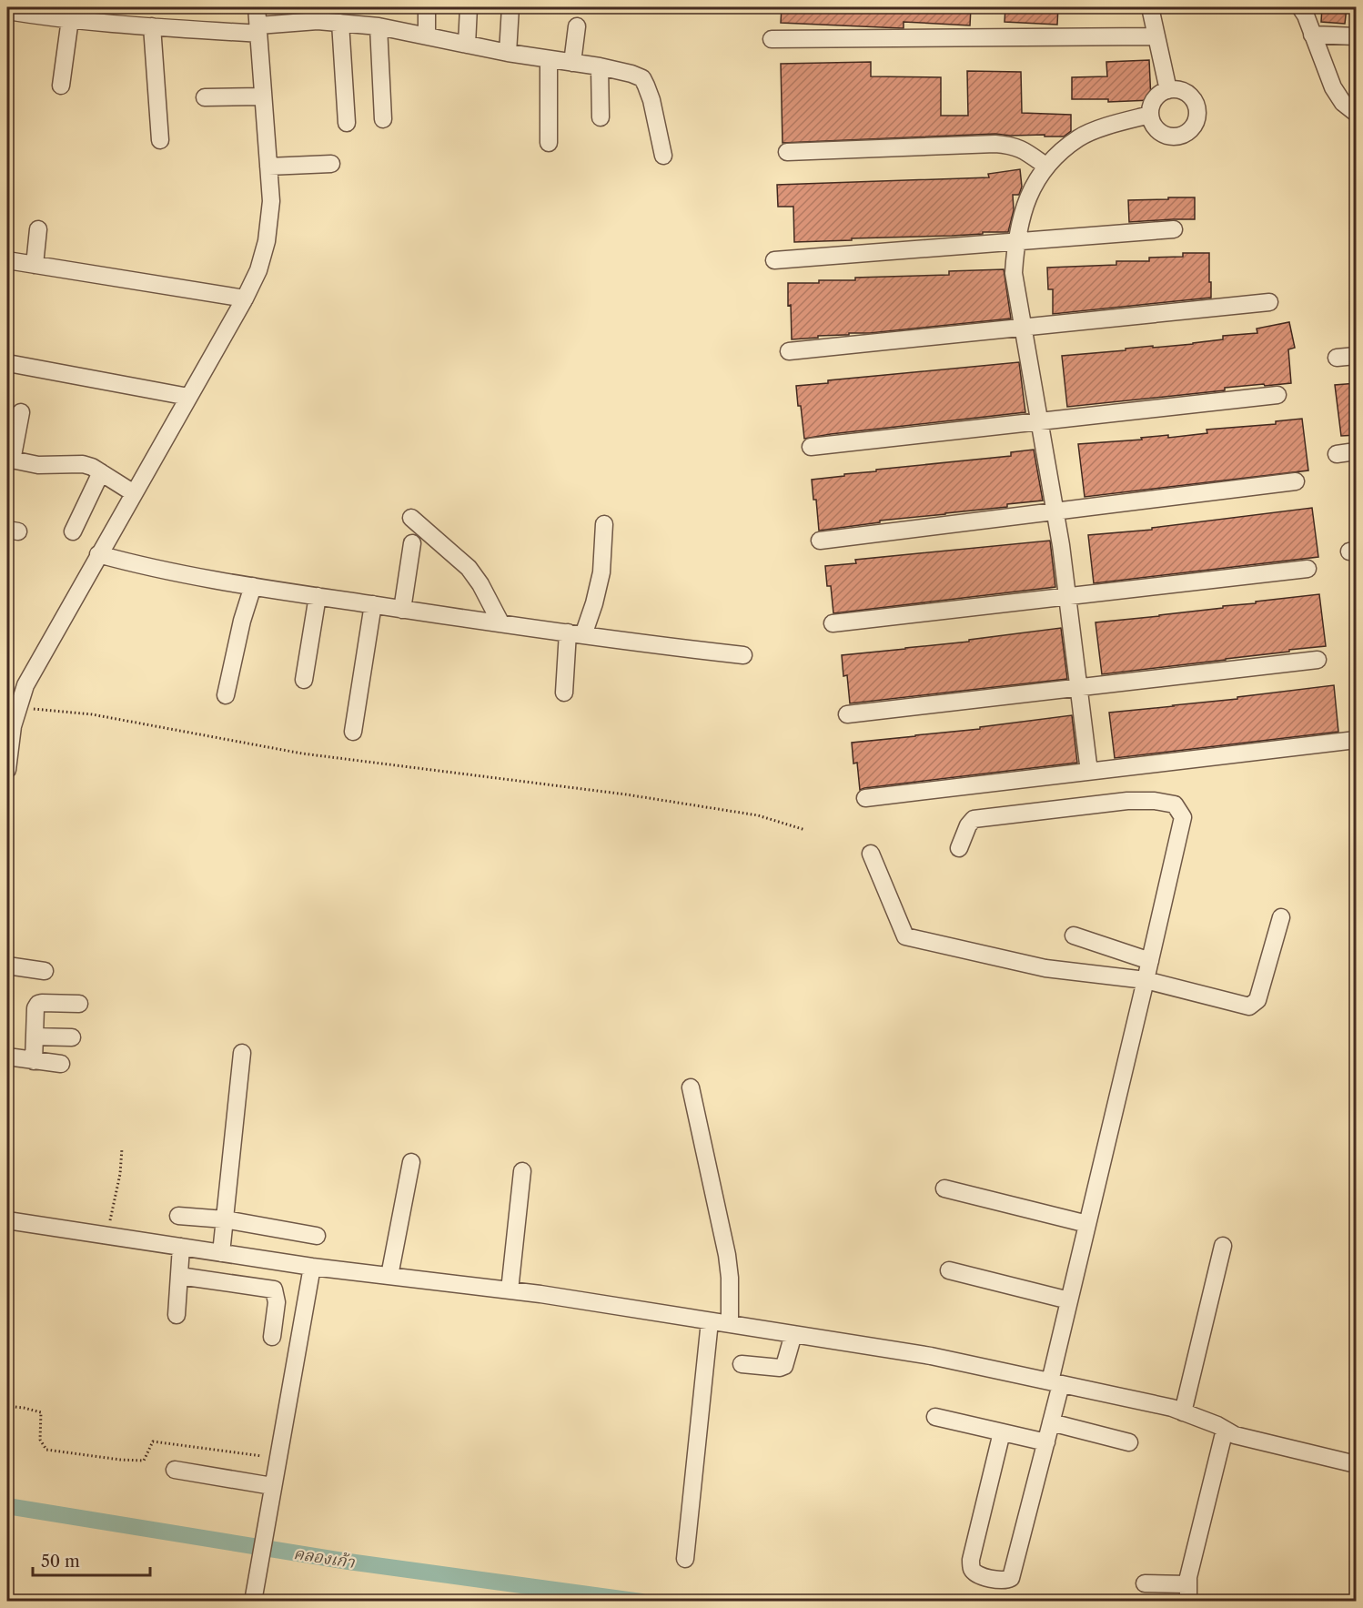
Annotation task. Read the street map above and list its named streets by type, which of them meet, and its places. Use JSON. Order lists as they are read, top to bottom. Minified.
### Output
{"water":["คลองเก้า"],"scale_bar":"50 m"}
